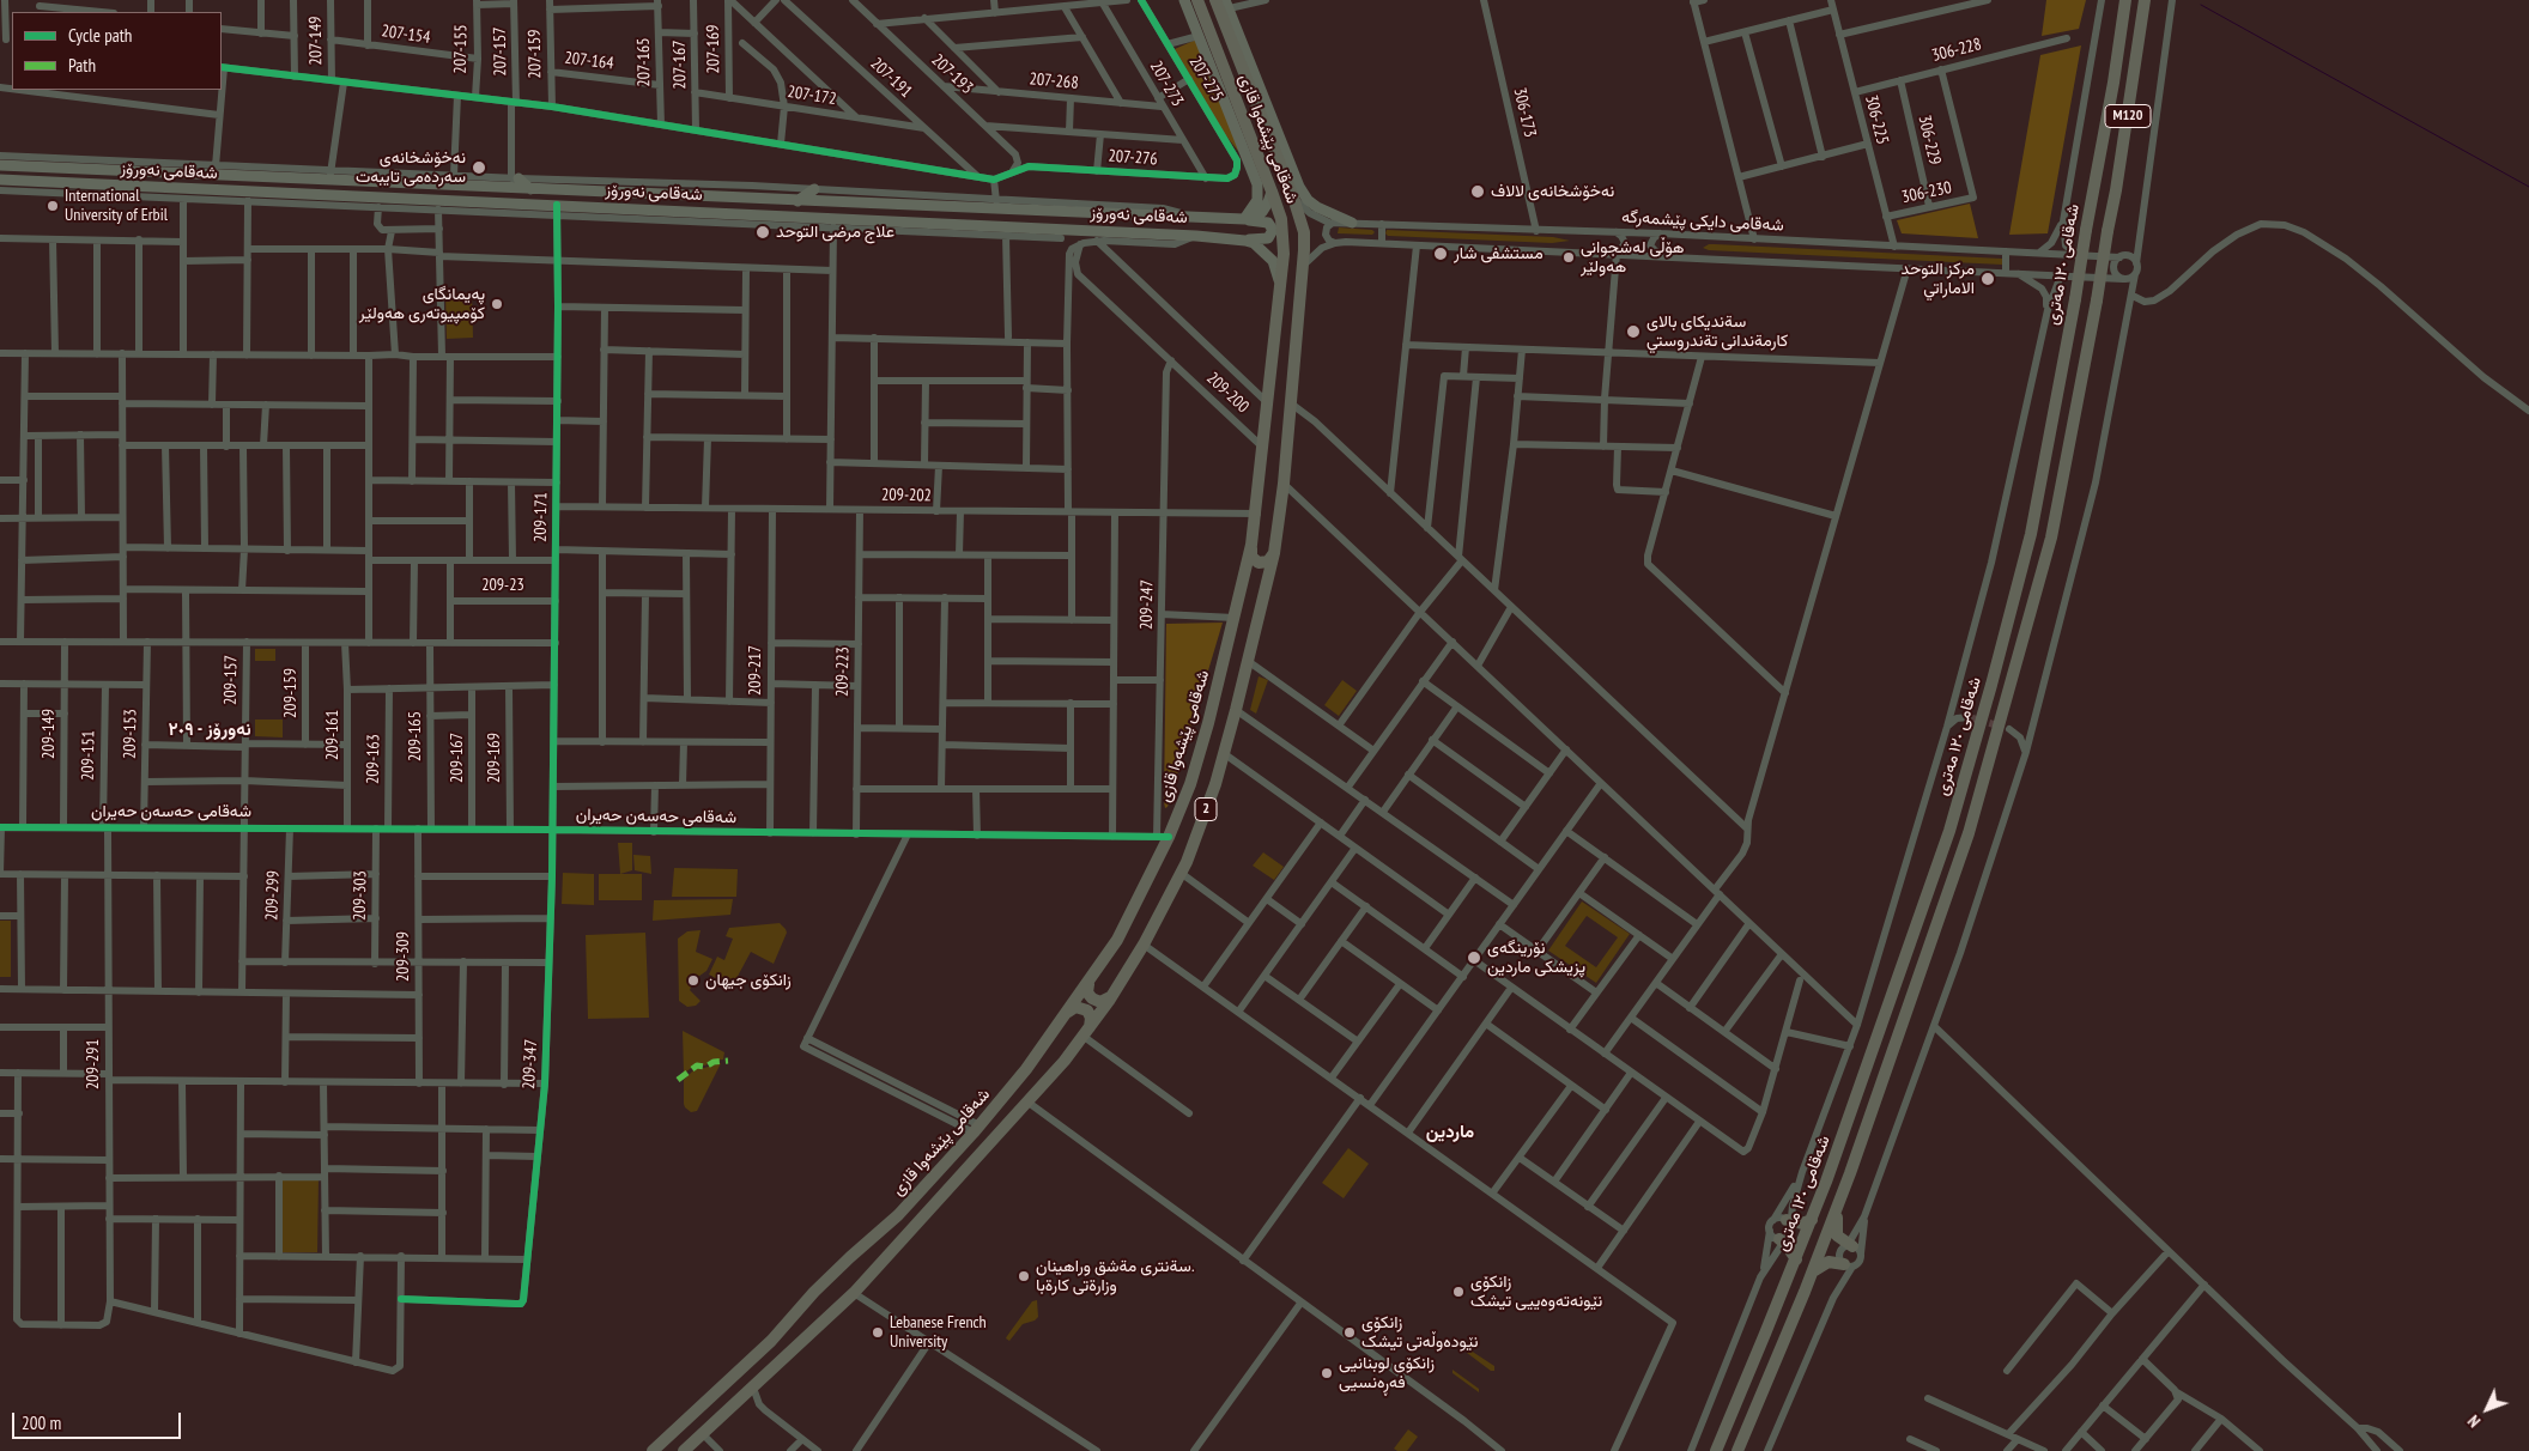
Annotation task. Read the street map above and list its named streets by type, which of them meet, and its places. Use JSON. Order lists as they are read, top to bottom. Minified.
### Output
{"streets":{"highway":["M120","شەقامی پێشەوا قازی","شەقامی ١٢٠ مەتری","2"],"main road":["شەقامی نەورۆز"],"street":["207-154","207-149","207-155","207-169","306-228","207-157","207-159","207-164","207-165","207-167","207-193","207-191","207-275","207-268","207-273","207-172","306-173","306-225","306-229","207-276","306-230","شەقامی دایکی پێشمەرگە","209-200","209-202","209-171","209-23","209-247","209-217","209-223","209-157","209-159","209-149","209-153","209-161","209-165","209-151","209-167","209-169","209-163","شەقامی حەسەن حەیران","209-299","209-303","209-309","209-291","209-347"]},"crossings":[["207-154","207-149"],["207-154","207-155"],["207-169","207-172"],["306-228","306-225"],["306-228","306-229"],["306-228","306-230"],["207-159","207-164"],["207-164","207-165"],["207-167","207-172"],["207-193","207-268"],["207-193","207-276"],["207-191","207-172"],["207-275","207-276"],["207-268","207-273"],["207-273","207-276"],["306-173","شەقامی دایکی پێشمەرگە"],["306-225","306-230"],["306-225","شەقامی دایکی پێشمەرگە"],["شەقامی پێشەوا قازی","شەقامی دایکی پێشمەرگە"],["شەقامی پێشەوا قازی","209-200"],["شەقامی پێشەوا قازی","209-202"],["شەقامی پێشەوا قازی","209-247"],["شەقامی پێشەوا قازی","شەقامی حەسەن حەیران"],["306-229","306-230"],["شەقامی نەورۆز","209-171"],["209-200","209-247"],["209-202","209-171"],["209-202","209-247"],["209-202","209-217"],["209-202","209-223"],["209-171","209-23"],["209-171","شەقامی حەسەن حەیران"],["209-171","209-347"],["209-247","شەقامی حەسەن حەیران"],["209-217","شەقامی حەسەن حەیران"],["209-223","شەقامی حەسەن حەیران"],["209-157","شەقامی حەسەن حەیران"],["209-149","شەقامی حەسەن حەیران"],["209-153","شەقامی حەسەن حەیران"],["209-161","شەقامی حەسەن حەیران"],["209-165","شەقامی حەسەن حەیران"],["209-151","شەقامی حەسەن حەیران"],["209-151","209-291"],["209-167","شەقامی حەسەن حەیران"],["209-169","شەقامی حەسەن حەیران"],["209-163","شەقامی حەسەن حەیران"],["شەقامی حەسەن حەیران","209-299"],["شەقامی حەسەن حەیران","209-303"],["شەقامی حەسەن حەیران","209-309"],["شەقامی حەسەن حەیران","209-291"],["شەقامی حەسەن حەیران","209-347"]],"districts":["نەورۆز - ٢٠٩","ماردین"],"places":["نەخۆشخانەی سەردەمی تایبەت","نەخۆشخانەی لالاف","International University of Erbil","علاج مرضى التوحد","مستشفى شار","هۆڵی لەشجوانی هەولێر","مركز التوحد الاماراتي","پەیمانگای کۆمپیوتەری هەولێر","سةنديكاى بالاى كارمةندانى تةندروستي","نۆرینگەی پزیشکی ماردین","زانکۆی جیھان","سةنترى مةشق وراهينان. وزارةتى كارةبا","زانکۆی نێونەتەوەییی تیشک","Lebanese French University","زانکۆی نێودەوڵەتی تیشک","زانکۆی لوبنانیی فەڕەنسیی"],"legend":["Cycle path","Path"],"scale_bar":"200 m","north":"bottom left"}
